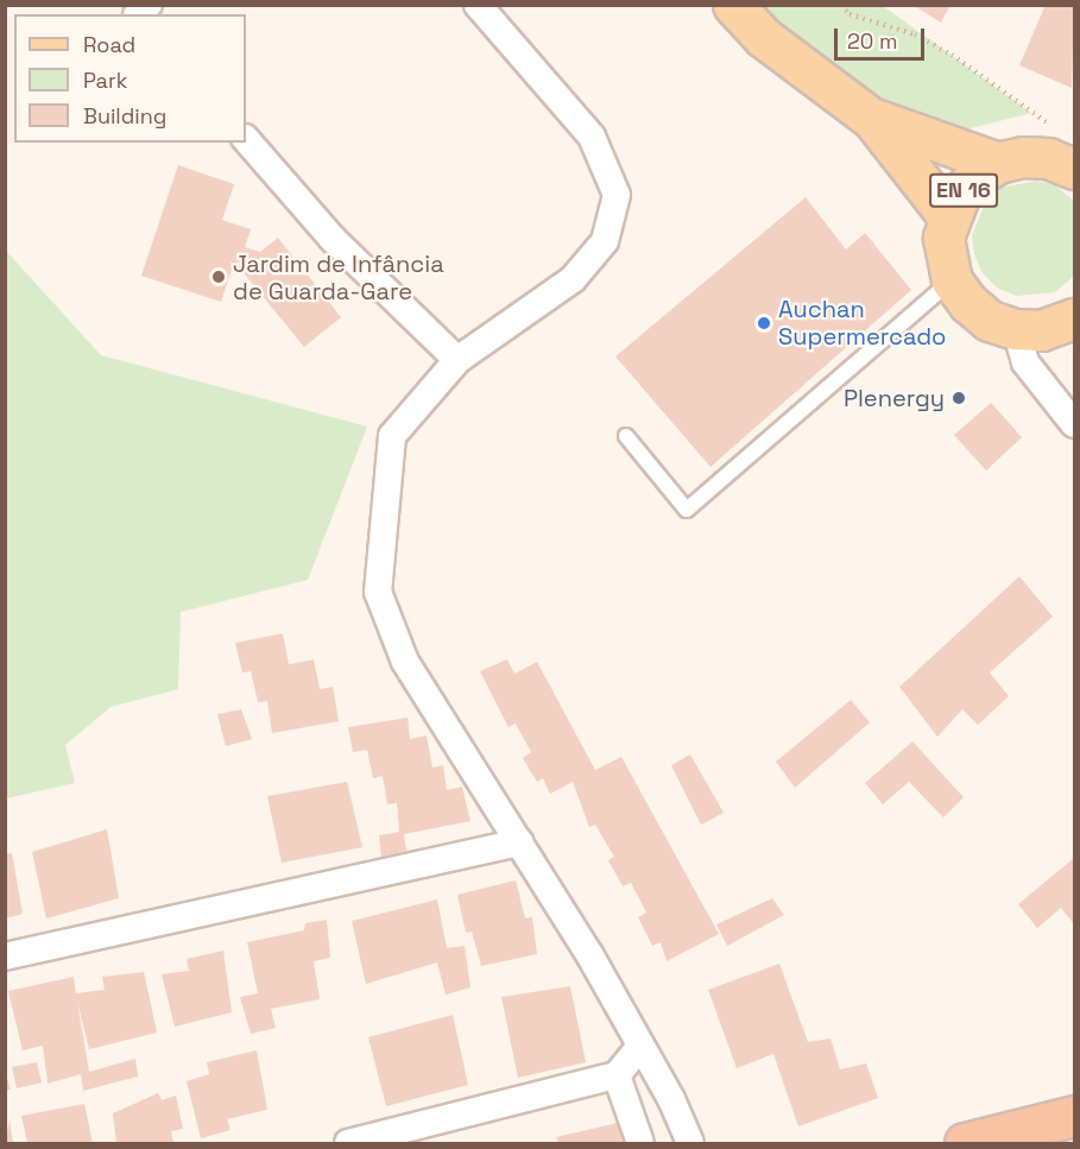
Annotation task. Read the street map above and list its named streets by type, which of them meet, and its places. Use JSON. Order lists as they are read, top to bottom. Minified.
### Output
{"streets":{"main road":["EN 16"]},"places":["Jardim de Infância de Guarda-Gare","Auchan Supermercado","Plenergy"],"legend":["Road","Park","Building"],"scale_bar":"20 m"}
